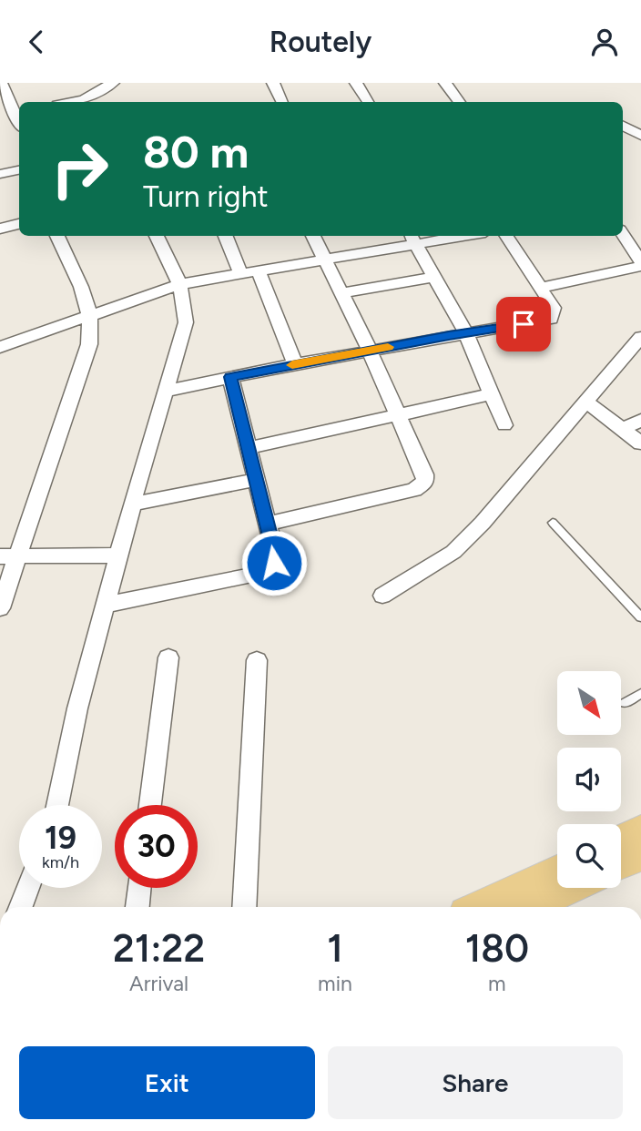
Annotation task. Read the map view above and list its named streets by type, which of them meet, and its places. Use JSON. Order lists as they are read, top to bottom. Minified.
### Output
{"north":"bottom right","page":{"header":"Routely","turn":["80 m","Turn right"],"speed":"19 km/h","limit":"30","eta":["21:22","Arrival","1","min","180","m"],"buttons":["Exit","Share"]}}
